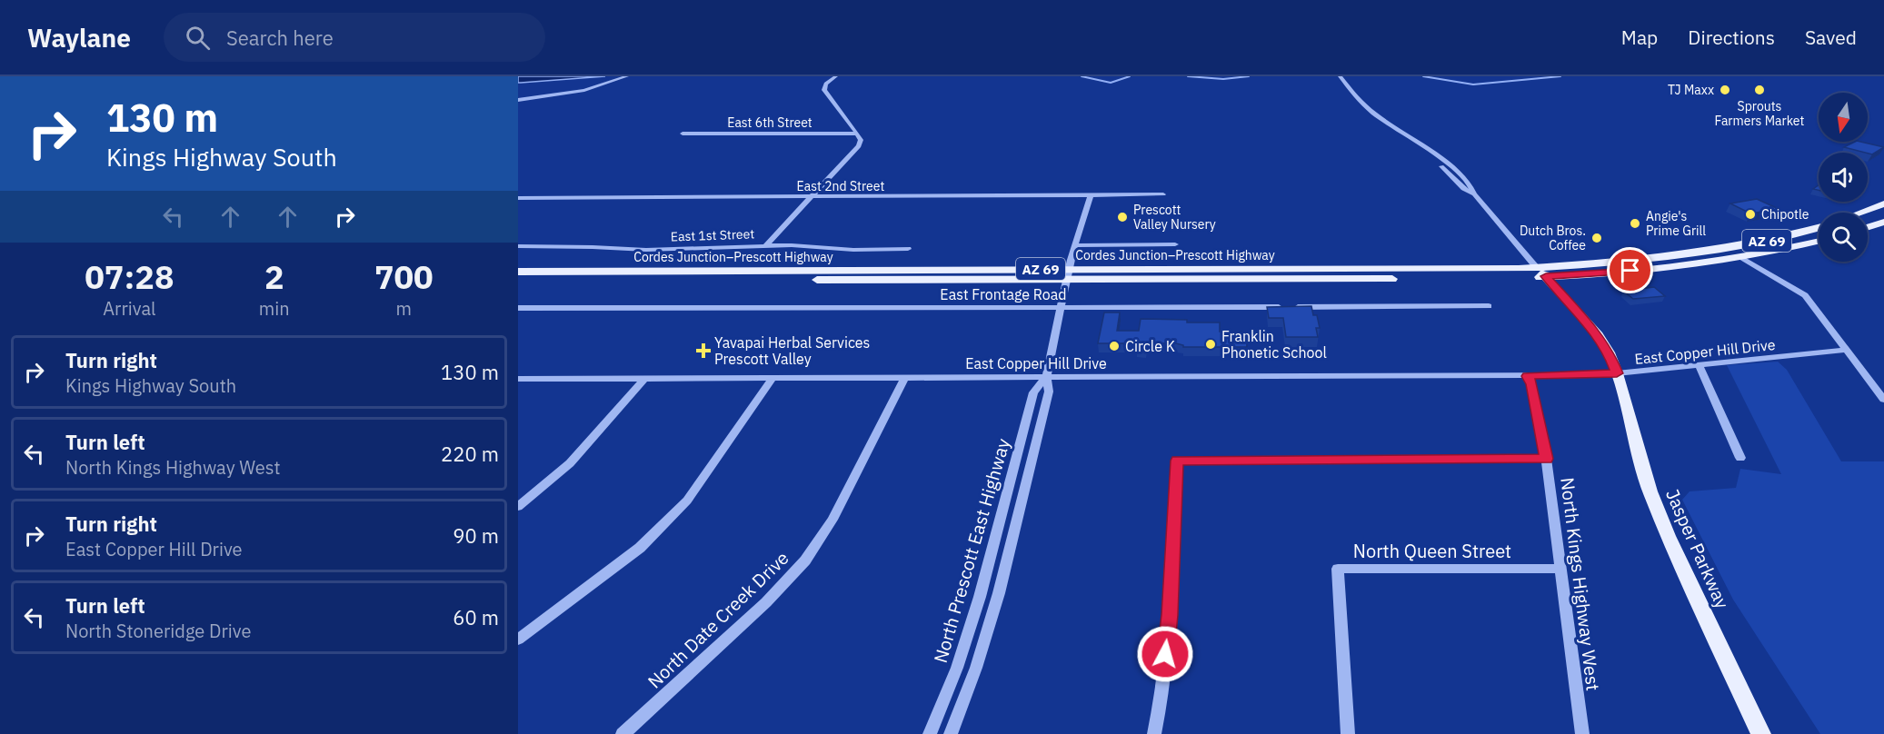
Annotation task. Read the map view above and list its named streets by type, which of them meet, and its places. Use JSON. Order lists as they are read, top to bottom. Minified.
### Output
{"streets":{"main road":["AZ 69","Cordes Junction–Prescott Highway","Jasper Parkway"],"street":["East 6th Street","East 2nd Street","East 1st Street","East Frontage Road","East Copper Hill Drive","North Prescott East Highway","North Queen Street","North Kings Highway West","North Date Creek Drive"]},"crossings":[["East 2nd Street","North Prescott East Highway"],["Cordes Junction–Prescott Highway","Jasper Parkway"],["Cordes Junction–Prescott Highway","North Prescott East Highway"],["East Frontage Road","North Prescott East Highway"],["East Copper Hill Drive","Jasper Parkway"],["East Copper Hill Drive","North Prescott East Highway"],["East Copper Hill Drive","North Kings Highway West"],["East Copper Hill Drive","North Date Creek Drive"],["North Queen Street","North Kings Highway West"]],"places":{"other":["TJ Maxx","Sprouts Farmers Market","Chipotle","Prescott Valley Nursery","Angie's Prime Grill","Dutch Bros. Coffee","Franklin Phonetic School","Circle K"],"health":["Yavapai Herbal Services Prescott Valley"]},"north":"bottom","page":{"header":"Waylane","search":"Search here","nav":["Map","Directions","Saved"],"turn":["130 m","Kings Highway South"],"eta":["07:28","Arrival","2","min","700","m"],"list":[{"name":"Turn right","note":"Kings Highway South","value":"130 m"},{"name":"Turn left","note":"North Kings Highway West","value":"220 m"},{"name":"Turn right","note":"East Copper Hill Drive","value":"90 m"},{"name":"Turn left","note":"North Stoneridge Drive","value":"60 m"}]}}
